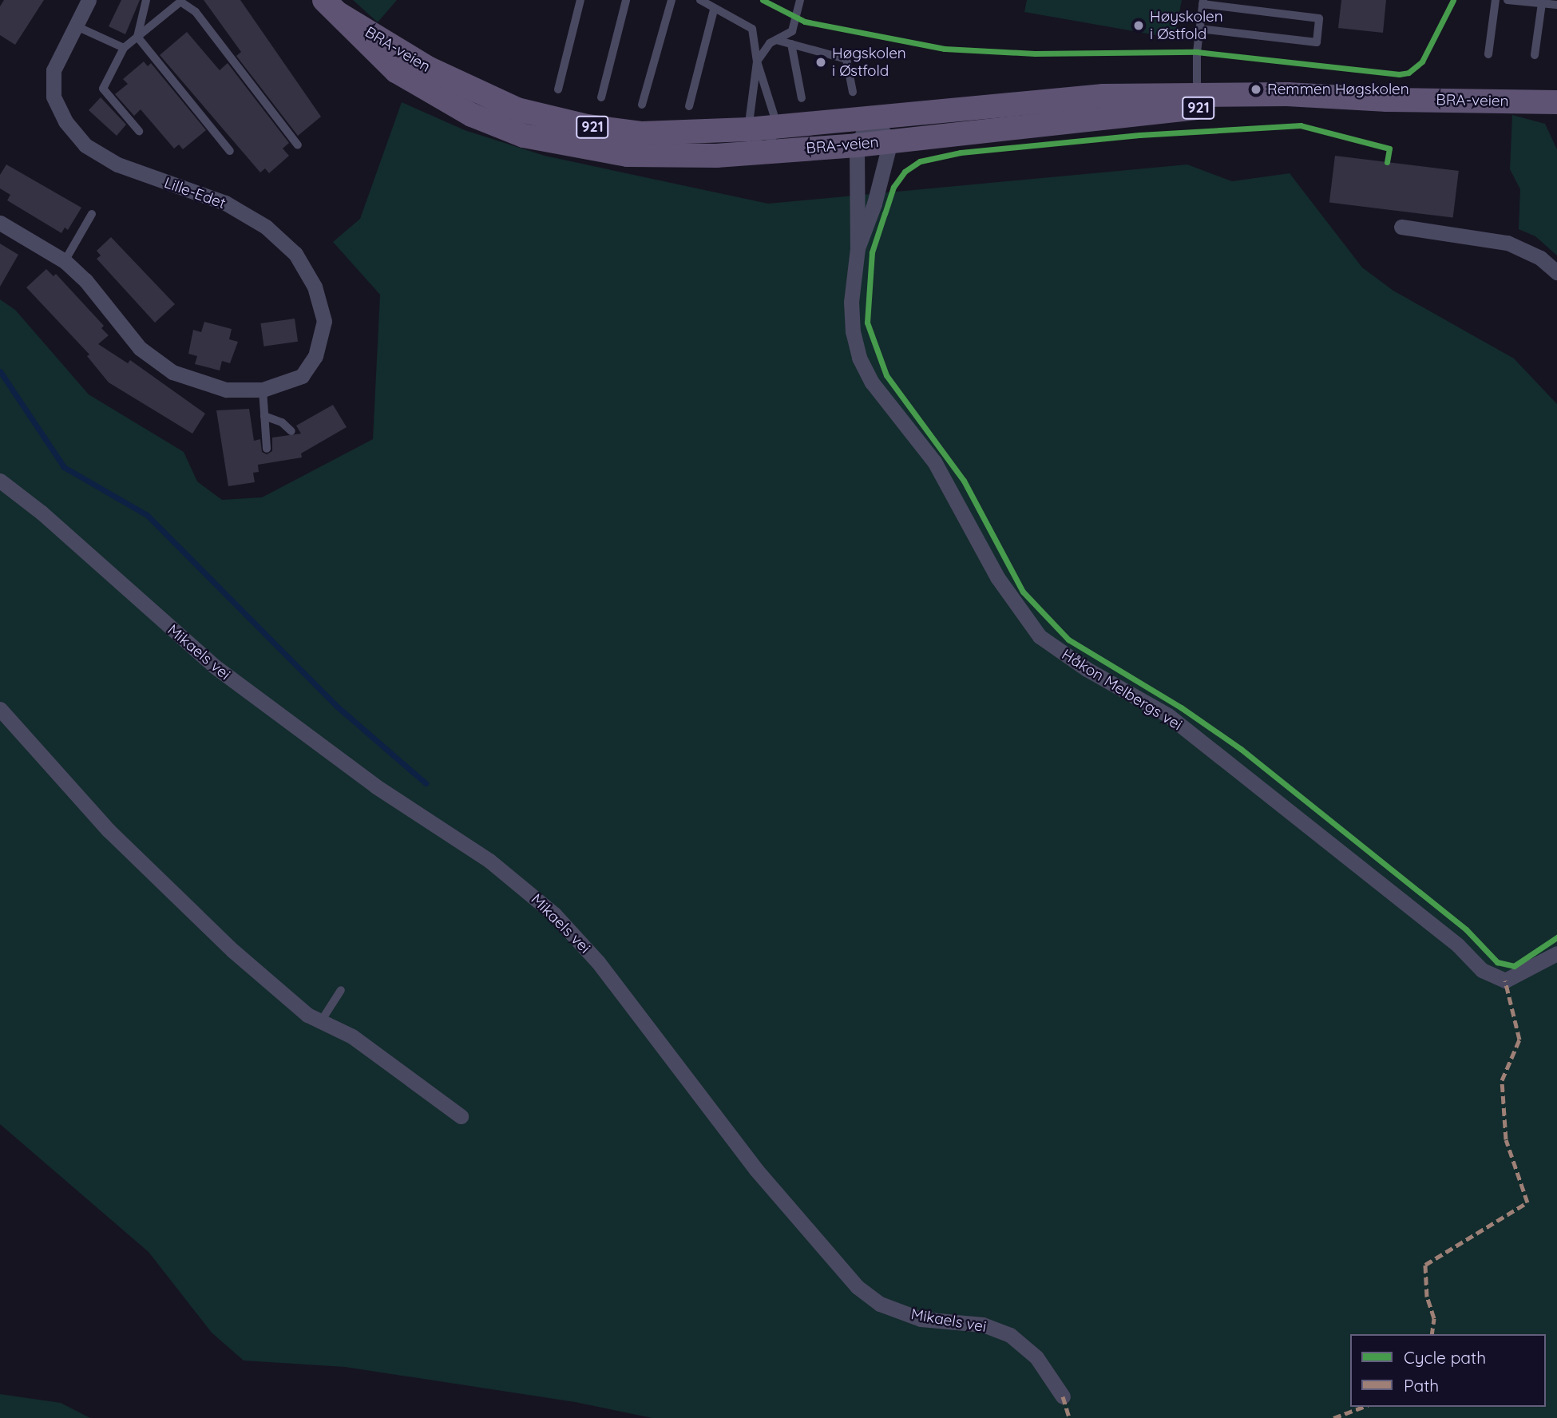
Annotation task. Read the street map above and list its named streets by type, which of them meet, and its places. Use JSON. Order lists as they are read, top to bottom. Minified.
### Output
{"streets":{"main road":["BRA-veien","921"],"street":["Lille-Edet","Mikaels vei","Håkon Melbergs vei"]},"places":["Høyskolen i Østfold","Høgskolen i Østfold","Remmen Høgskolen"],"legend":["Cycle path","Path"]}
